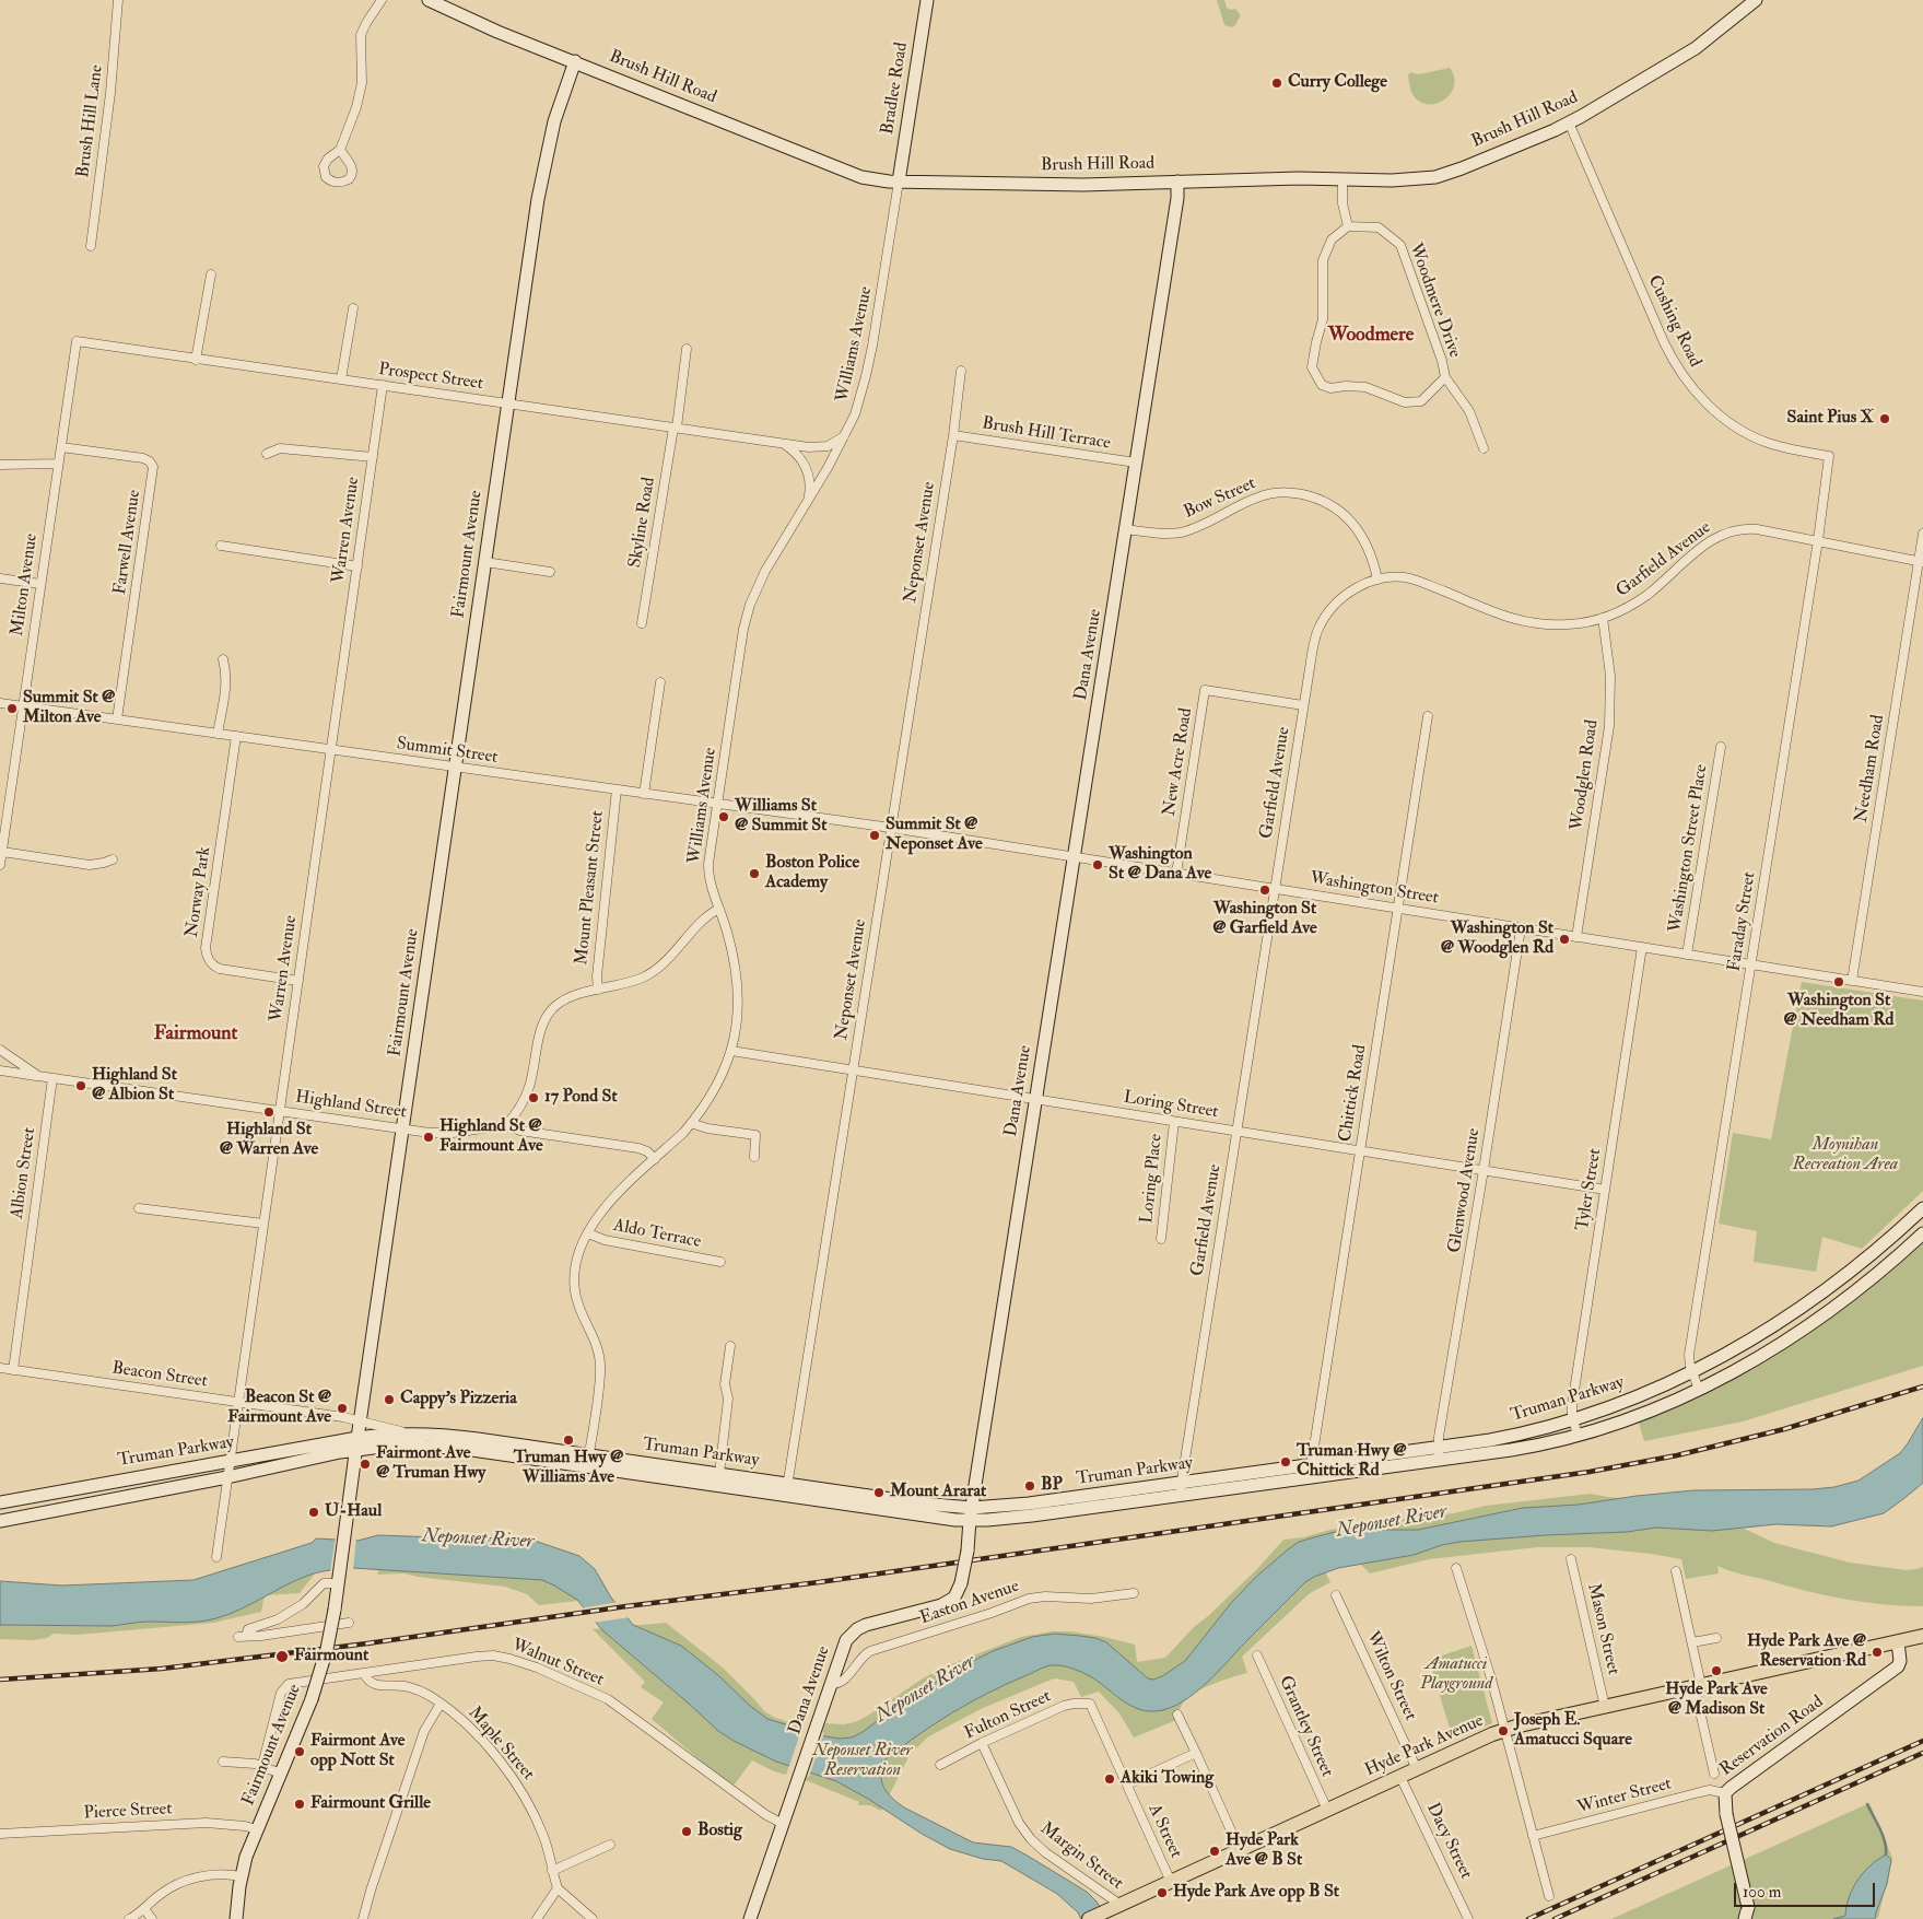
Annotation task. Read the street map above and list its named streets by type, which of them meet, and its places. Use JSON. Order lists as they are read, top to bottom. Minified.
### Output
{"streets":{"main road":["Hyde Park Avenue"],"street":["Brush Hill Road","Bradlee Road","Brush Hill Lane","Woodmere Drive","Cushing Road","Williams Avenue","Prospect Street","Brush Hill Terrace","Bow Street","Skyline Road","Warren Avenue","Farwell Avenue","Neponset Avenue","Fairmount Avenue","Garfield Avenue","Milton Avenue","Dana Avenue","Summit Street","New Acre Road","Needham Road","Woodglen Road","Washington Street Place","Mount Pleasant Street","Washington Street","Norway Park","Faraday Street","Chittick Road","Highland Street","Loring Street","Albion Street","Loring Place","Tyler Street","Glenwood Avenue","Aldo Terrace","Beacon Street","Truman Parkway","Easton Avenue","Mason Street","Walnut Street","Wilton Street","Fulton Street","Grantley Street","Reservation Road","Maple Street","Winter Street","Pierce Street","A Street","Dacy Street","Margin Street"]},"crossings":[["Brush Hill Road","Bradlee Road"],["Brush Hill Road","Cushing Road"],["Brush Hill Road","Williams Avenue"],["Brush Hill Road","Fairmount Avenue"],["Brush Hill Road","Dana Avenue"],["Bradlee Road","Williams Avenue"],["Cushing Road","Faraday Street"],["Williams Avenue","Prospect Street"],["Williams Avenue","Summit Street"],["Williams Avenue","Highland Street"],["Williams Avenue","Loring Street"],["Williams Avenue","Aldo Terrace"],["Williams Avenue","Truman Parkway"],["Prospect Street","Skyline Road"],["Prospect Street","Warren Avenue"],["Prospect Street","Fairmount Avenue"],["Prospect Street","Milton Avenue"],["Brush Hill Terrace","Neponset Avenue"],["Brush Hill Terrace","Dana Avenue"],["Bow Street","Garfield Avenue"],["Bow Street","Dana Avenue"],["Warren Avenue","Summit Street"],["Warren Avenue","Norway Park"],["Warren Avenue","Highland Street"],["Warren Avenue","Beacon Street"],["Warren Avenue","Truman Parkway"],["Farwell Avenue","Milton Avenue"],["Farwell Avenue","Summit Street"],["Neponset Avenue","Summit Street"],["Neponset Avenue","Washington Street"],["Neponset Avenue","Loring Street"],["Neponset Avenue","Truman Parkway"],["Fairmount Avenue","Summit Street"],["Fairmount Avenue","Highland Street"],["Fairmount Avenue","Beacon Street"],["Fairmount Avenue","Truman Parkway"],["Fairmount Avenue","Pierce Street"],["Garfield Avenue","New Acre Road"],["Garfield Avenue","Needham Road"],["Garfield Avenue","Woodglen Road"],["Garfield Avenue","Washington Street"],["Garfield Avenue","Faraday Street"],["Garfield Avenue","Loring Street"],["Garfield Avenue","Truman Parkway"],["Milton Avenue","Summit Street"],["Dana Avenue","Washington Street"],["Dana Avenue","Loring Street"],["Dana Avenue","Truman Parkway"],["Dana Avenue","Easton Avenue"],["Dana Avenue","Walnut Street"],["Summit Street","Mount Pleasant Street"],["Summit Street","Washington Street"],["Summit Street","Norway Park"],["New Acre Road","Washington Street"],["Needham Road","Washington Street"],["Woodglen Road","Washington Street"],["Washington Street Place","Washington Street"],["Washington Street","Faraday Street"],["Washington Street","Chittick Road"],["Washington Street","Tyler Street"],["Washington Street","Glenwood Avenue"],["Faraday Street","Truman Parkway"],["Chittick Road","Loring Street"],["Chittick Road","Truman Parkway"],["Highland Street","Albion Street"],["Loring Street","Loring Place"],["Loring Street","Tyler Street"],["Loring Street","Glenwood Avenue"],["Albion Street","Beacon Street"],["Tyler Street","Truman Parkway"],["Glenwood Avenue","Truman Parkway"],["Beacon Street","Truman Parkway"],["Mason Street","Hyde Park Avenue"],["Walnut Street","Maple Street"],["Wilton Street","Hyde Park Avenue"],["Fulton Street","A Street"],["Fulton Street","Margin Street"],["Grantley Street","Hyde Park Avenue"],["Reservation Road","Hyde Park Avenue"],["Reservation Road","Winter Street"],["Hyde Park Avenue","A Street"],["Hyde Park Avenue","Dacy Street"],["Hyde Park Avenue","Margin Street"]],"districts":["Woodmere","Fairmount"],"water":["Neponset River"],"parks":["Moynihan Recreation Area","Amatucci Playground","Neponset River Reservation"],"places":["Curry College","Saint Pius X","Summit St @ Milton Ave","Williams St @ Summit St","Summit St @ Neponset Ave","Washington St @ Dana Ave","Boston Police Academy","Washington St @ Garfield Ave","Washington St @ Woodglen Rd","Washington St @ Needham Rd","Highland St @ Albion St","17 Pond St","Highland St @ Warren Ave","Highland St @ Fairmount Ave","Cappy's Pizzeria","Beacon St @ Fairmount Ave","Truman Hwy @ Williams Ave","Truman Hwy @ Chittick Rd","Fairmont Ave @ Truman Hwy","BP","Mount Ararat","U-Haul","Hyde Park Ave @ Reservation Rd","Fairmount","Hyde Park Ave @ Madison St","Joseph E. Amatucci Square","Fairmont Ave opp Nott St","Akiki Towing","Fairmount Grille","Bostig","Hyde Park Ave @ B St","Hyde Park Ave opp B St"],"scale_bar":"100 m"}
